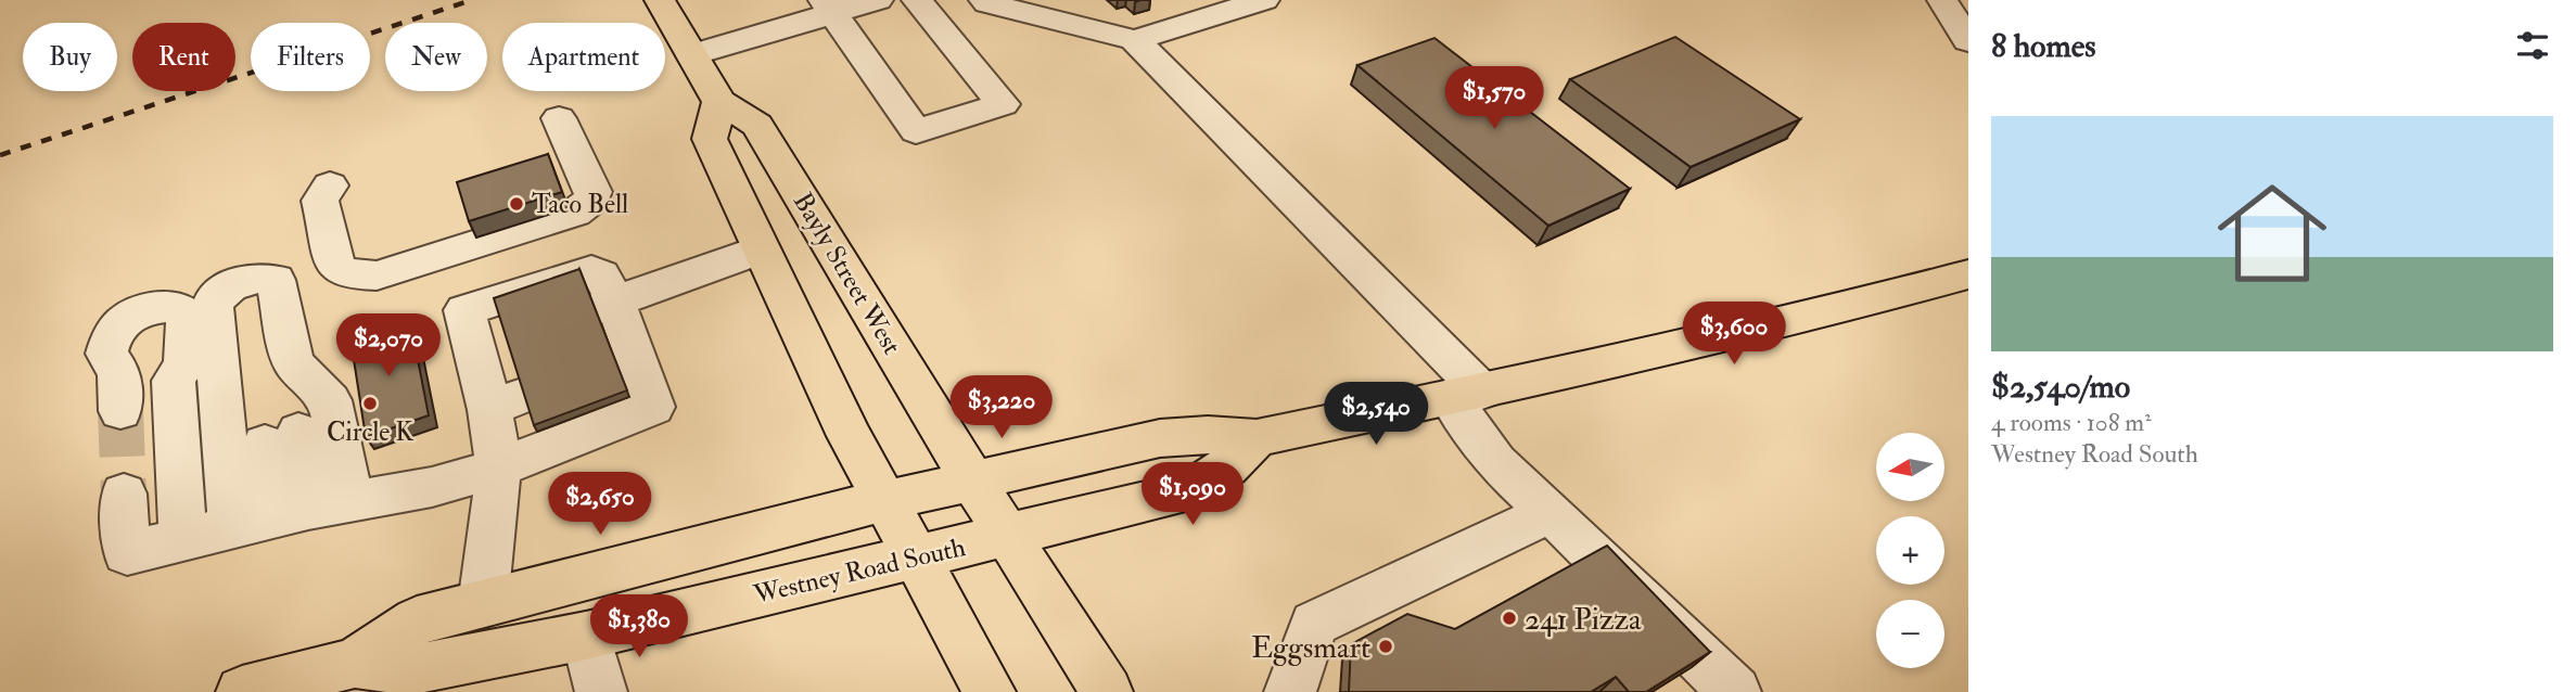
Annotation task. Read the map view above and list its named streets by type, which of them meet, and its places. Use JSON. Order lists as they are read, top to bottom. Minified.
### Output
{"streets":{"main road":["Bayly Street West","Westney Road South"]},"crossings":[["Bayly Street West","Westney Road South"]],"places":["Taco Bell","Circle K","241 Pizza","Eggsmart"],"north":"left","page":{"heading":"8 homes","chip":["Buy","Rent","Filters","New","Apartment"],"price":["$1,570","$3,600","$2,070","$3,220","$2,540","$1,090","$2,650","$1,380"],"list":[{"name":"$2,540/mo","note":"4 rooms · 108 m² · Westney Road South"}],"map_buttons":["+","−"]}}
